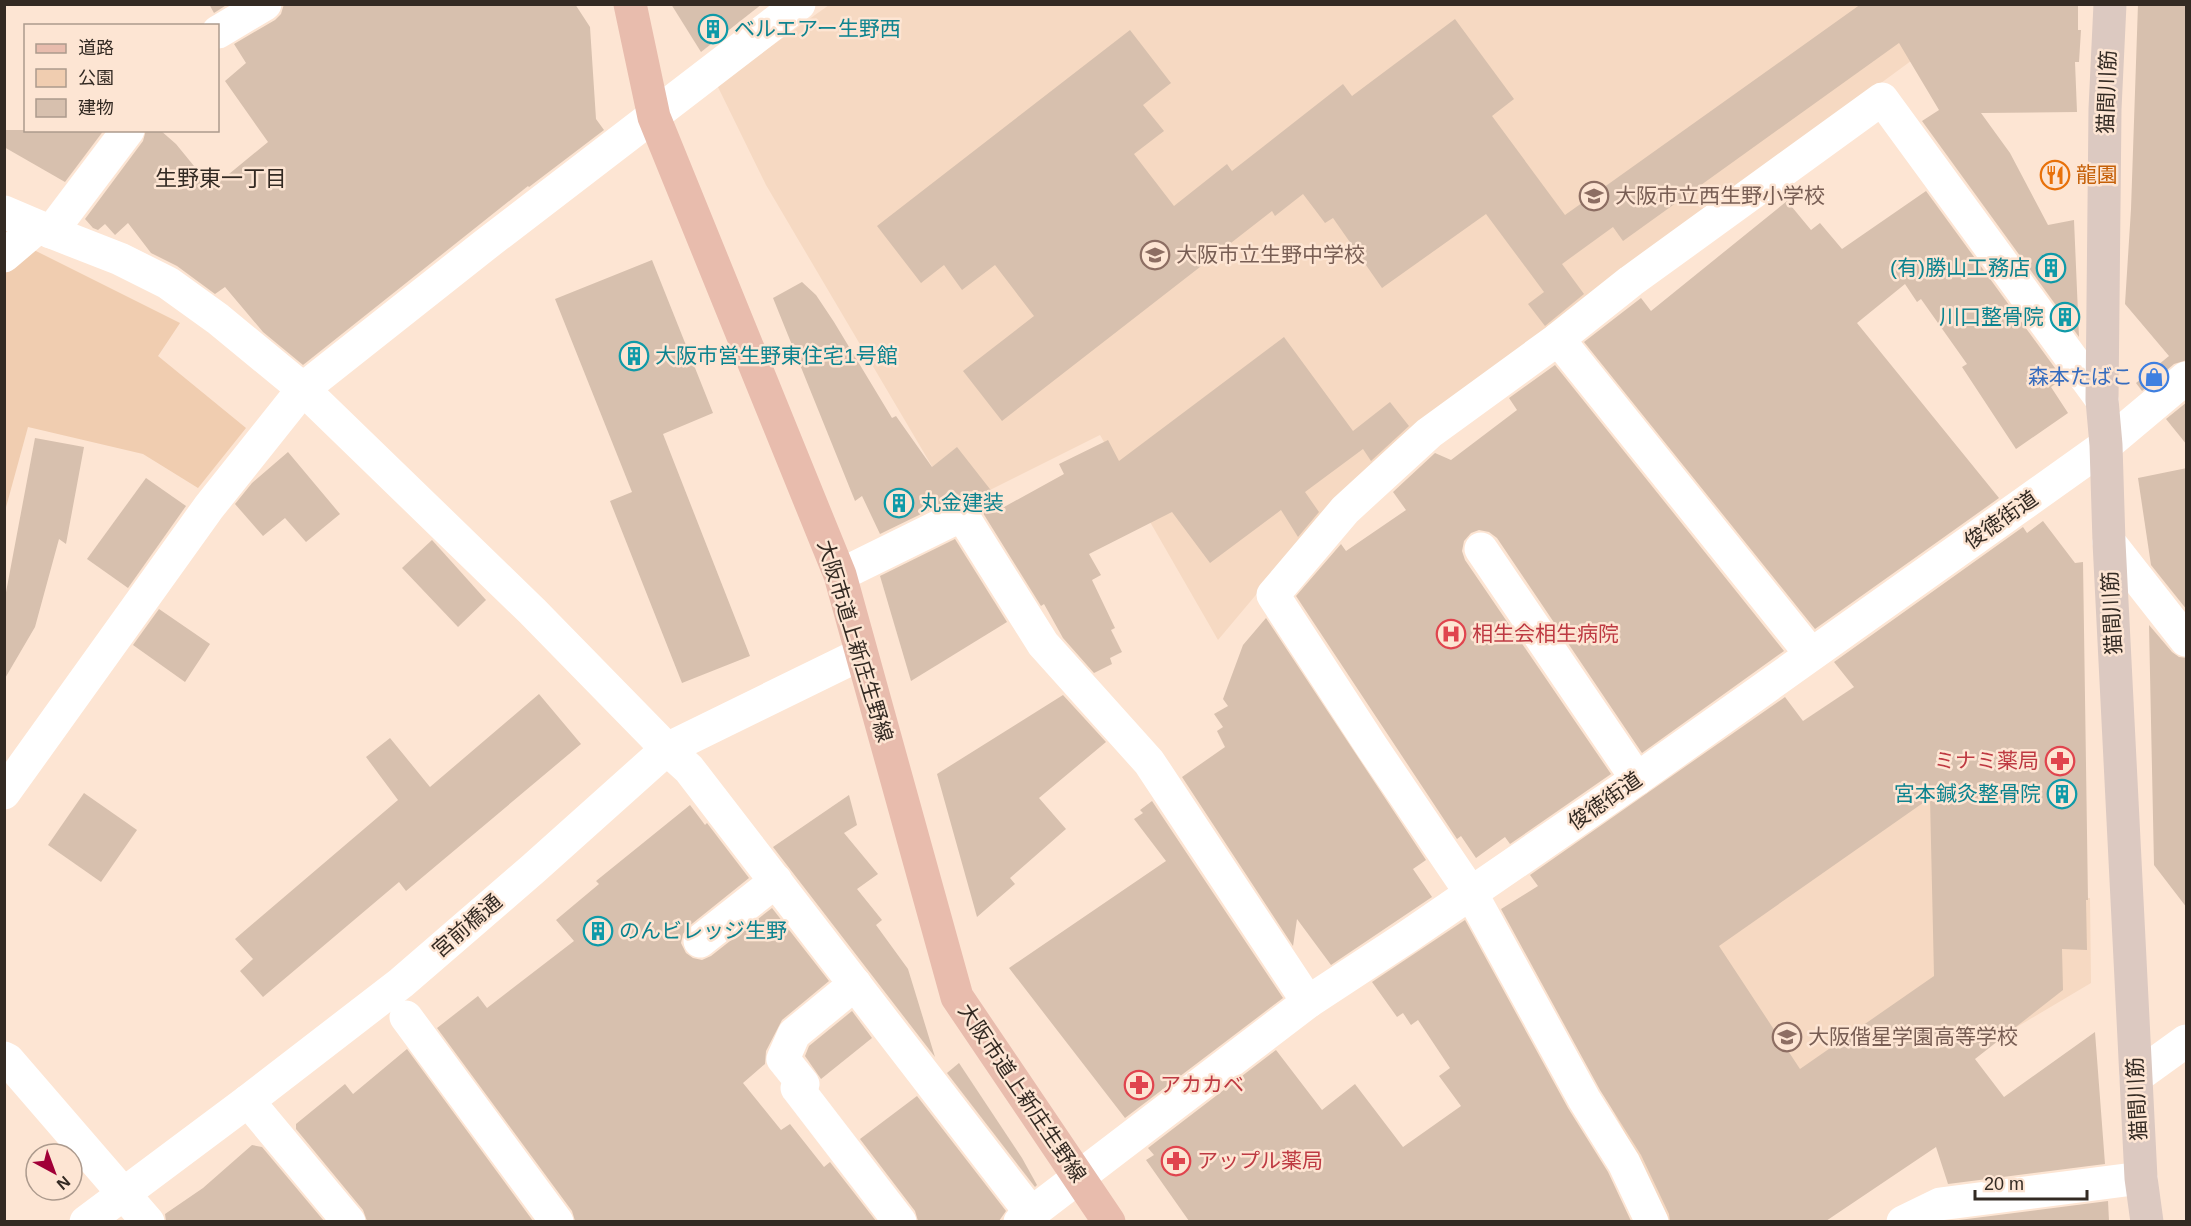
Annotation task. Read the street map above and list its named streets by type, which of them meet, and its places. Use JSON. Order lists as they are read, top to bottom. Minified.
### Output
{"streets":{"main road":["大阪市道上新庄生野線"],"street":["猫間川筋","俊徳街道","宮前橋通"]},"crossings":[["猫間川筋","俊徳街道"],["俊徳街道","大阪市道上新庄生野線"],["大阪市道上新庄生野線","宮前橋通"]],"districts":["生野東一丁目"],"places":{"building":["ベルエアー生野西","(有)勝山工務店","川口整骨院","大阪市営生野東住宅1号館","丸金建装","宮本鍼灸整骨院","のんビレッジ生野"],"restaurant":["龍園"],"school or university":["大阪市立西生野小学校","大阪市立生野中学校","大阪偕星学園高等学校"],"shop":["森本たばこ"],"hospital":["相生会相生病院"],"pharmacy":["ミナミ薬局","アカカベ","アップル薬局"]},"legend":["道路","公園","建物"],"scale_bar":"20 m","north":"bottom right"}
